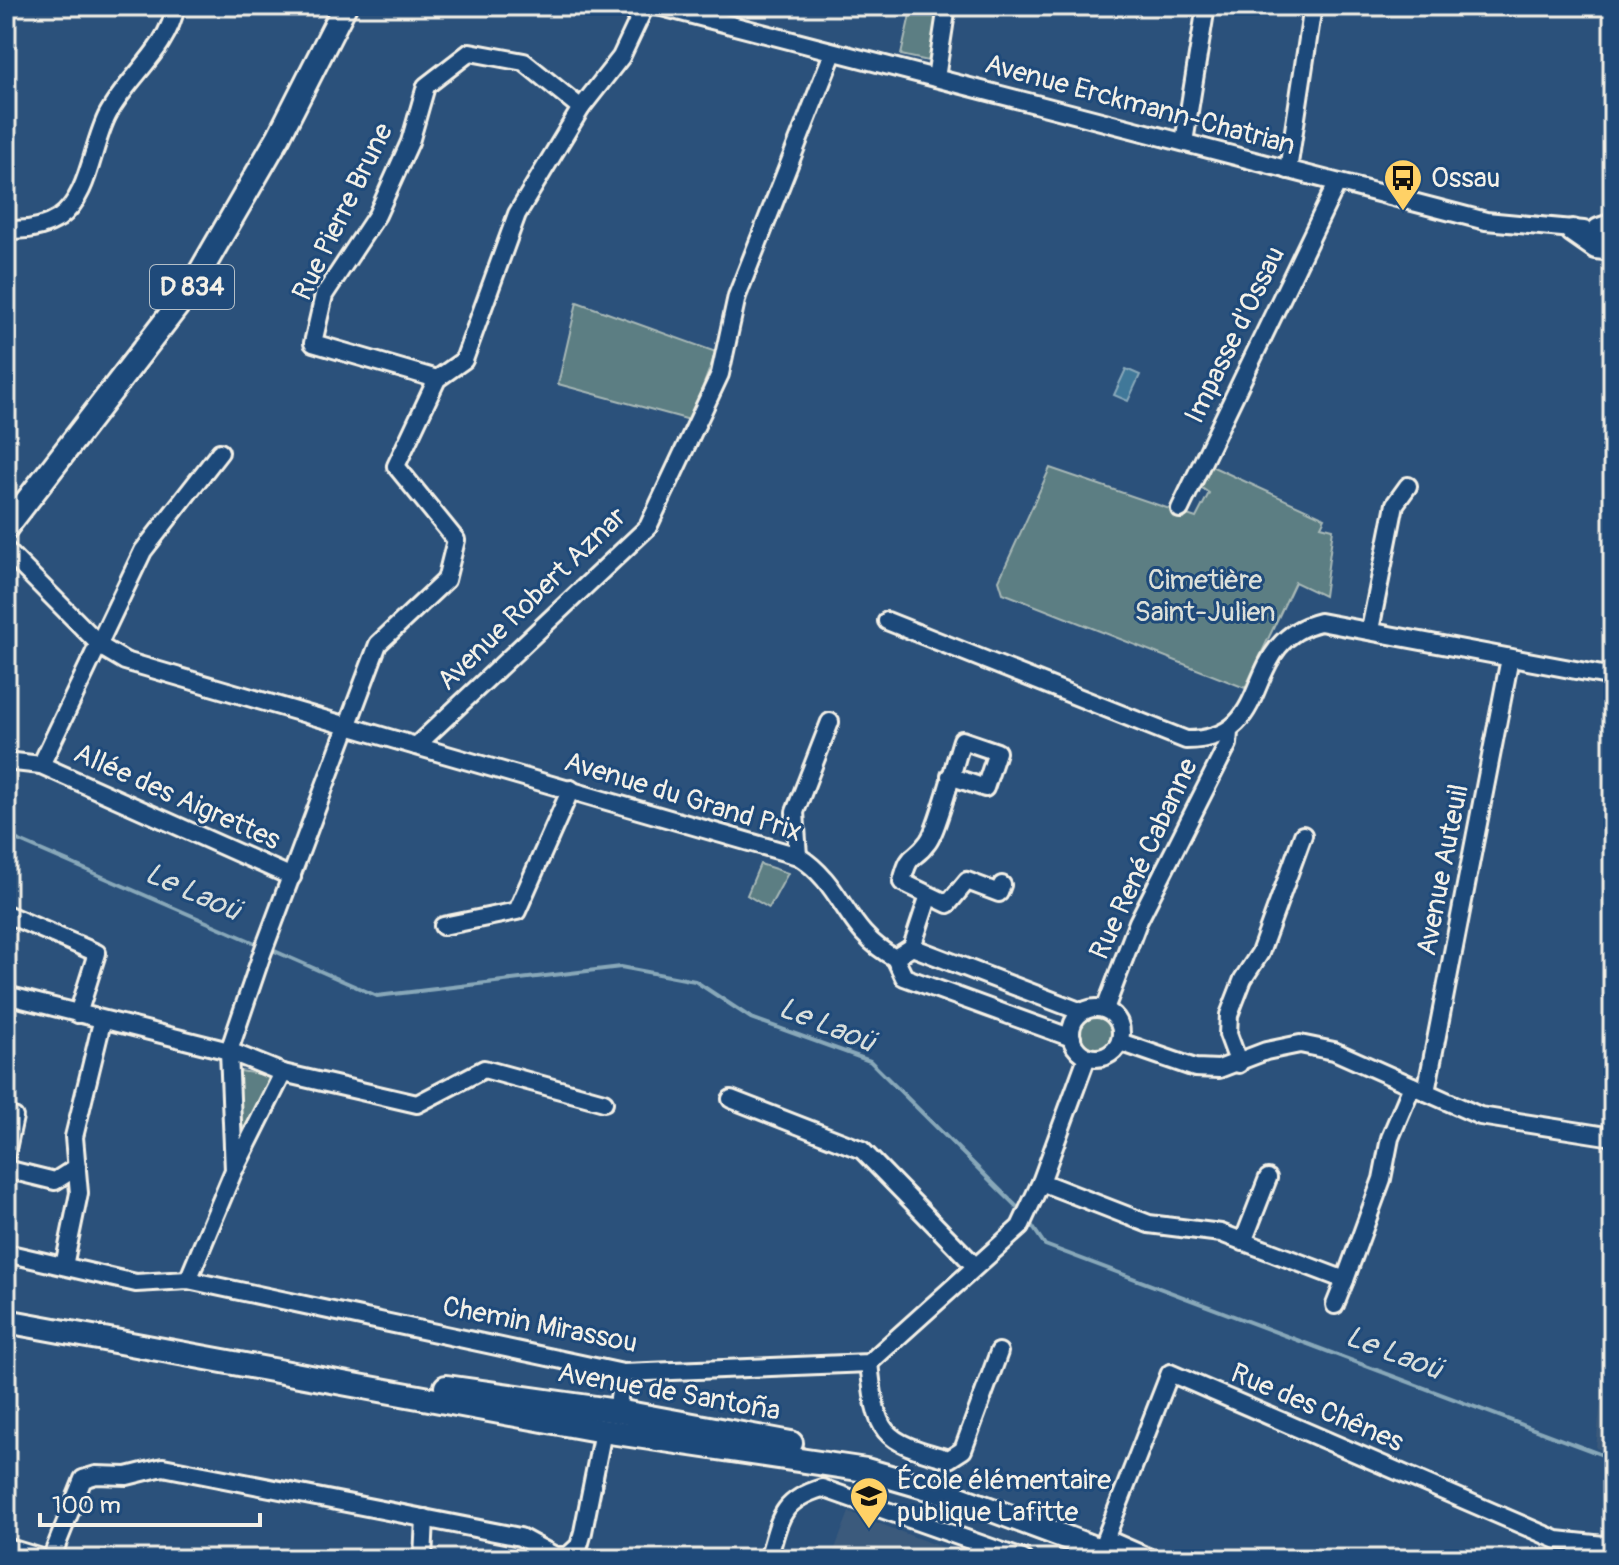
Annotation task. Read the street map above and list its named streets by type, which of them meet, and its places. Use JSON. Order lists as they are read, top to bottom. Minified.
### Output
{"streets":{"main road":["D 834","Avenue de Santoña"],"street":["Avenue Erckmann-Chatrian","Rue Pierre Brune","Impasse d'Ossau","Avenue Robert Aznar","Allée des Aigrettes","Avenue du Grand Prix","Rue René Cabanne","Avenue Auteuil","Chemin Mirassou","Rue des Chênes"]},"crossings":[["Avenue Erckmann-Chatrian","Impasse d'Ossau"],["Avenue Erckmann-Chatrian","Avenue Robert Aznar"],["Avenue Robert Aznar","Avenue du Grand Prix"],["Avenue du Grand Prix","Rue René Cabanne"],["Rue René Cabanne","Avenue Auteuil"],["Avenue de Santoña","Rue des Chênes"]],"water":["Le Laoü"],"parks":["Cimetière Saint-Julien"],"places":{"bus stop":["Ossau"],"school or university":["École élémentaire publique Lafitte"]},"scale_bar":"100 m"}
